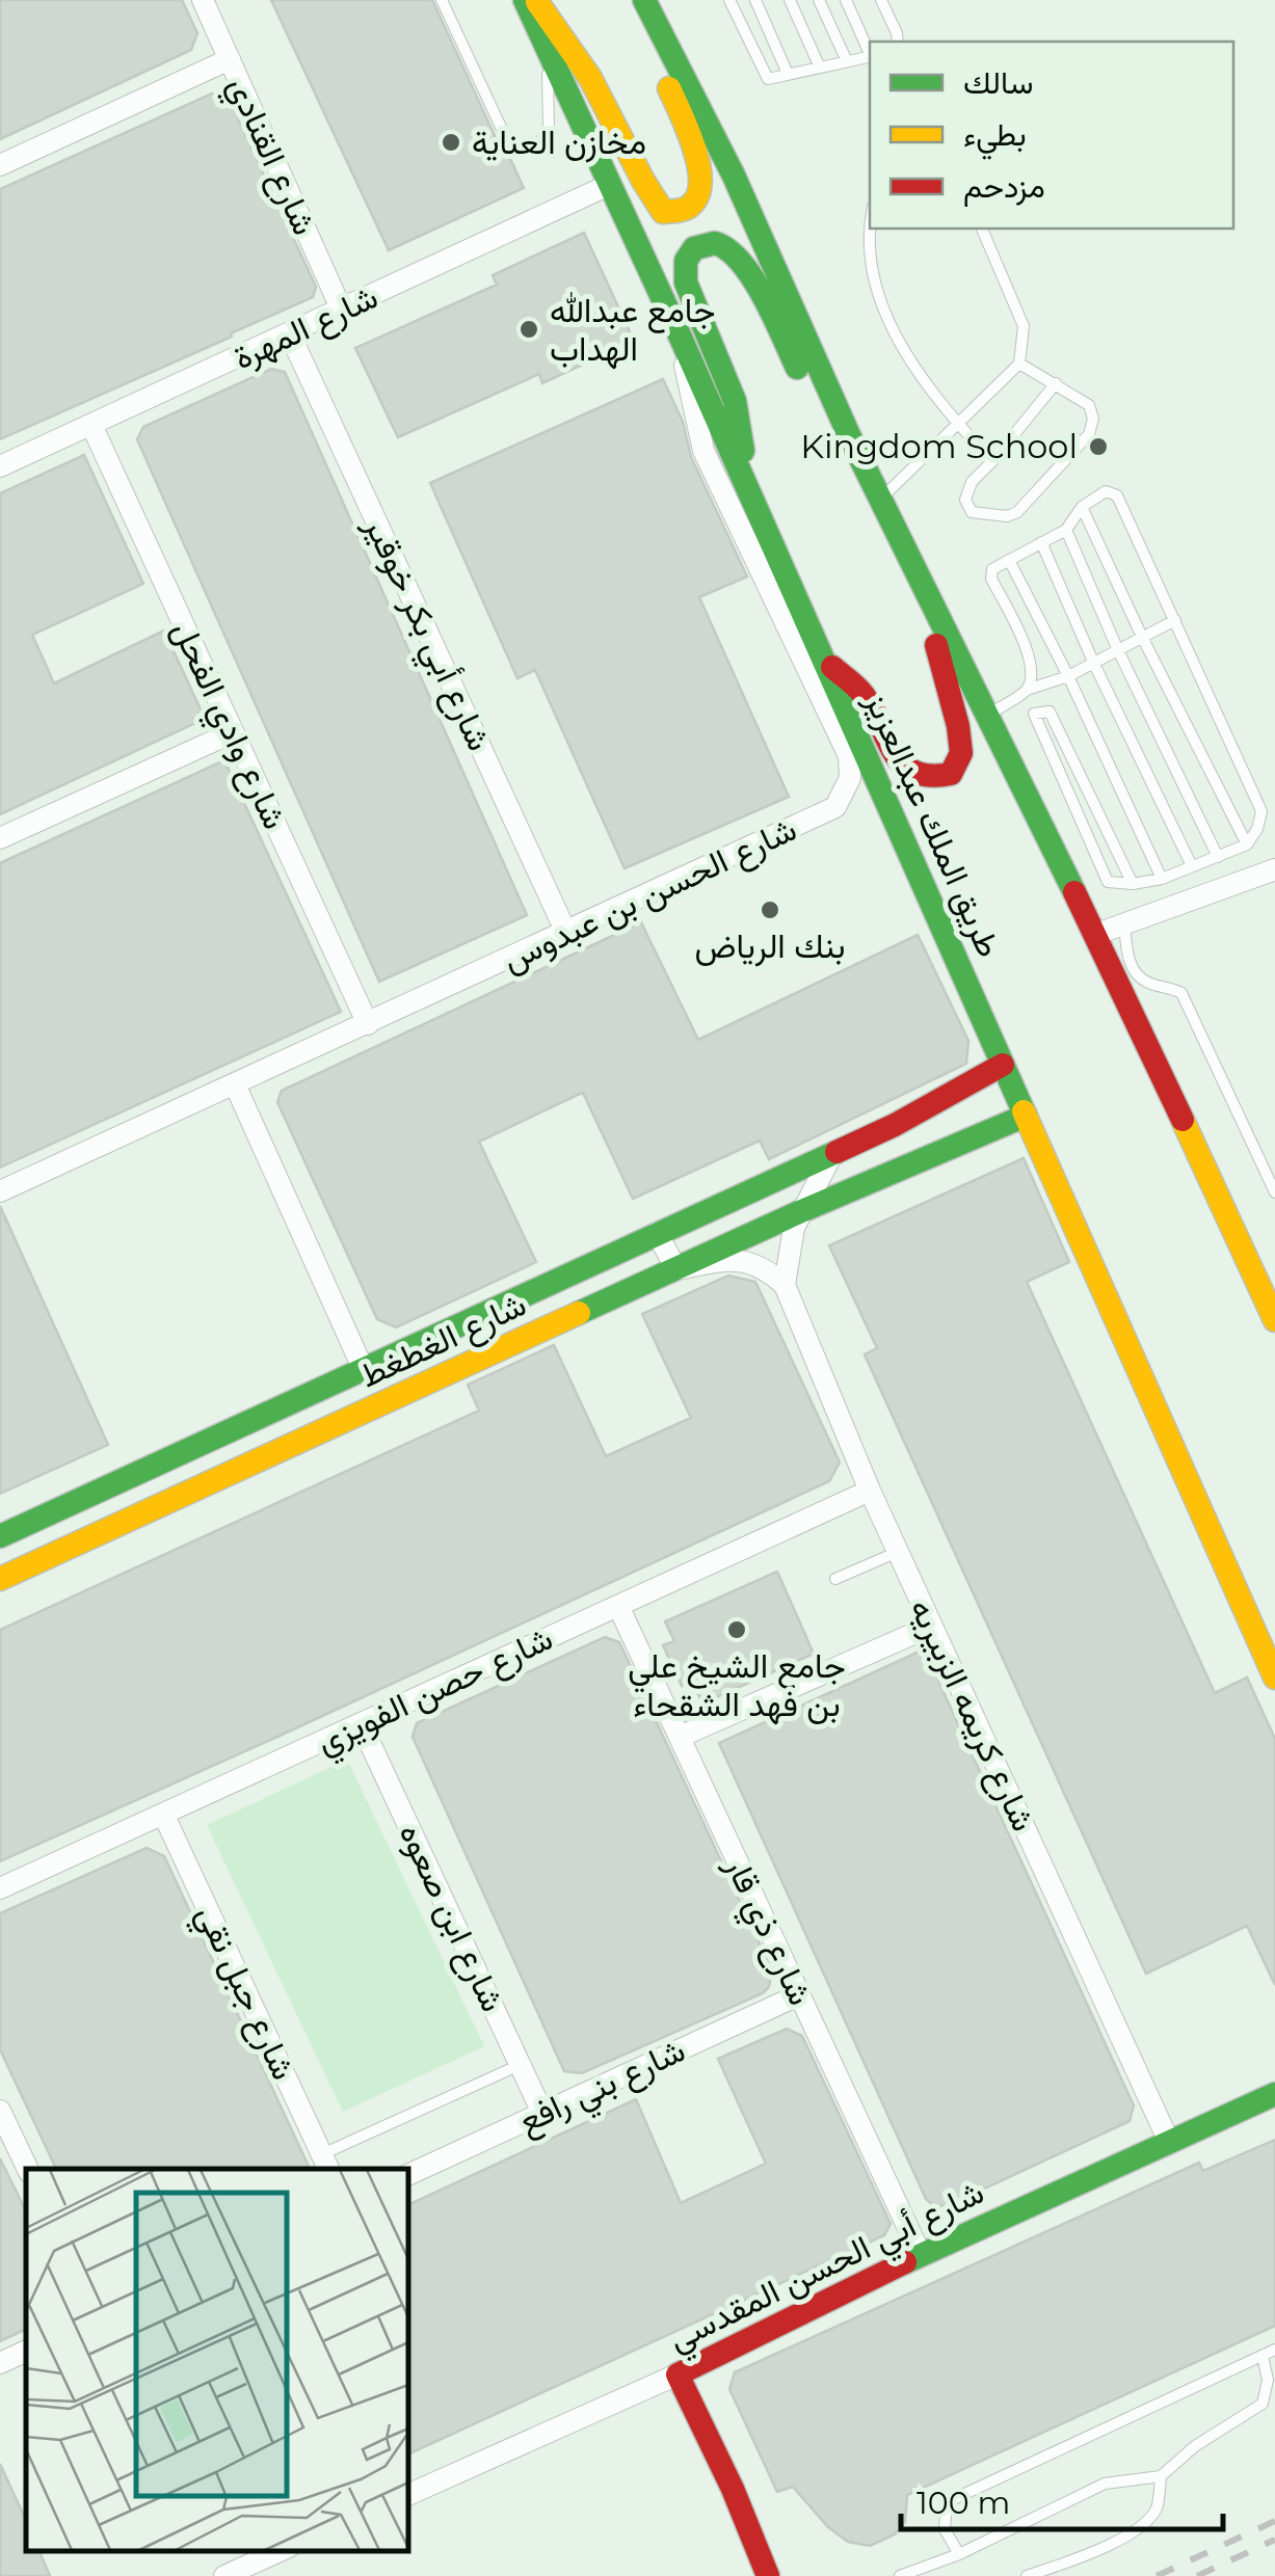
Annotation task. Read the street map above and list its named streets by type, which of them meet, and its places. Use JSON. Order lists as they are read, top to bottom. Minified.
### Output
{"streets":{"main road":["طريق الملك عبدالعزيز","شارع الغطغط","شارع أبي الحسن المقدسي"],"street":["شارع القنادي","شارع المهرة","شارع أبي بكر خوقير","شارع وادي الفحل","شارع الحسن بن عبدوس","شارع حصن الفويزي","شارع كريمه الزبيريه","شارع ابن صعوه","شارع ذي قار","شارع جبل نقي","شارع بني رافع"]},"crossings":[["شارع القنادي","شارع المهرة"],["شارع المهرة","شارع أبي بكر خوقير"],["شارع المهرة","شارع وادي الفحل"],["شارع المهرة","طريق الملك عبدالعزيز"],["شارع أبي بكر خوقير","شارع الحسن بن عبدوس"],["شارع وادي الفحل","شارع الحسن بن عبدوس"],["طريق الملك عبدالعزيز","شارع الحسن بن عبدوس"],["طريق الملك عبدالعزيز","شارع الغطغط"],["شارع حصن الفويزي","شارع كريمه الزبيريه"],["شارع حصن الفويزي","شارع ابن صعوه"],["شارع حصن الفويزي","شارع ذي قار"],["شارع حصن الفويزي","شارع جبل نقي"],["شارع كريمه الزبيريه","شارع أبي الحسن المقدسي"],["شارع ابن صعوه","شارع بني رافع"],["شارع ذي قار","شارع بني رافع"],["شارع ذي قار","شارع أبي الحسن المقدسي"]],"places":["مخازن العناية","جامع عبدالله الهداب","Kingdom School","بنك الرياض","جامع الشيخ علي بن فهد الشقحاء"],"legend":["سالك","بطيء","مزدحم"],"scale_bar":"100 m"}
